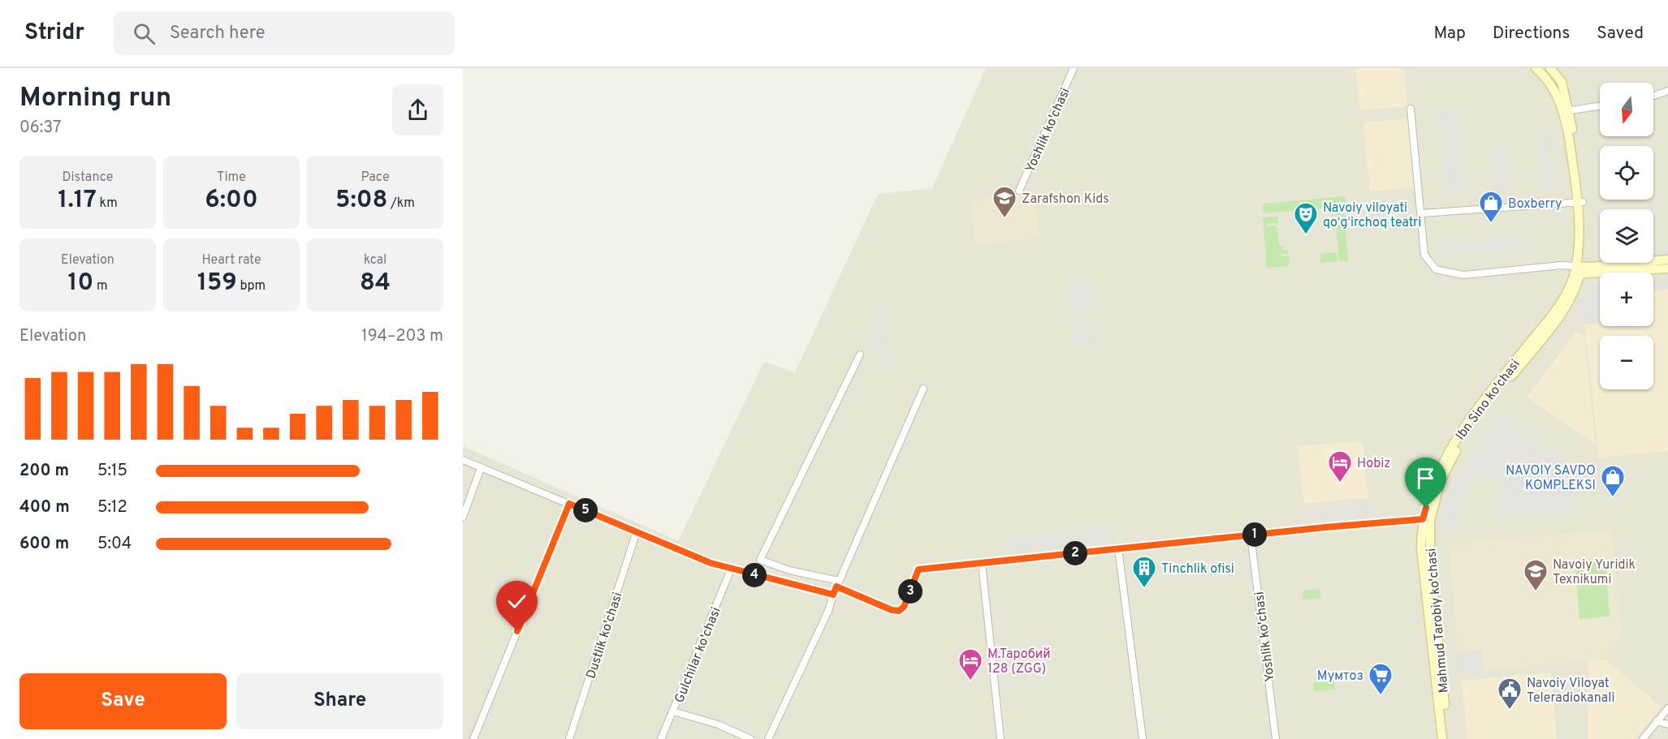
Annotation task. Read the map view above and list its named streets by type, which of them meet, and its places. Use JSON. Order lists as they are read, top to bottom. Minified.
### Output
{"streets":{"main road":["Mahmud Tarobiy ko'chasi"],"street":["Yoshlik ko'chasi","Dustlik ko'chasi","Gulchilar ko'chasi"]},"places":{"school or university":["Zarafshon Kids","Navoiy Yuridik Texnikumi"],"shop":["Boxberry","NAVOIY SAVDO KOMPLEKSI"],"theatre":["Navoiy viloyati qoʻgʻirchoq teatri"],"hotel":["Hobiz","М.Таробий 128 (ZGG)"],"building":["Tinchlik ofisi"],"supermarket":["Мумтоз"],"public building":["Navoiy Viloyat Teleradiokanali"]},"north":"bottom","page":{"header":"Stridr","search":"Search here","nav":["Map","Directions","Saved"],"heading":["Morning run","06:37"],"map_buttons":["+","−"],"stats":[["Distance","1.17 km"],["Time","6:00"],["Pace","5:08 /km"],["Elevation","10 m"],["Heart rate","159 bpm"],["kcal","84"]],"chart":["Elevation","194–203 m"],"list":[{"name":"200 m","note":"5:15"},{"name":"400 m","note":"5:12"},{"name":"600 m","note":"5:04"}],"pins":["5","1","2","4","3"],"buttons":["Save","Share"]}}
